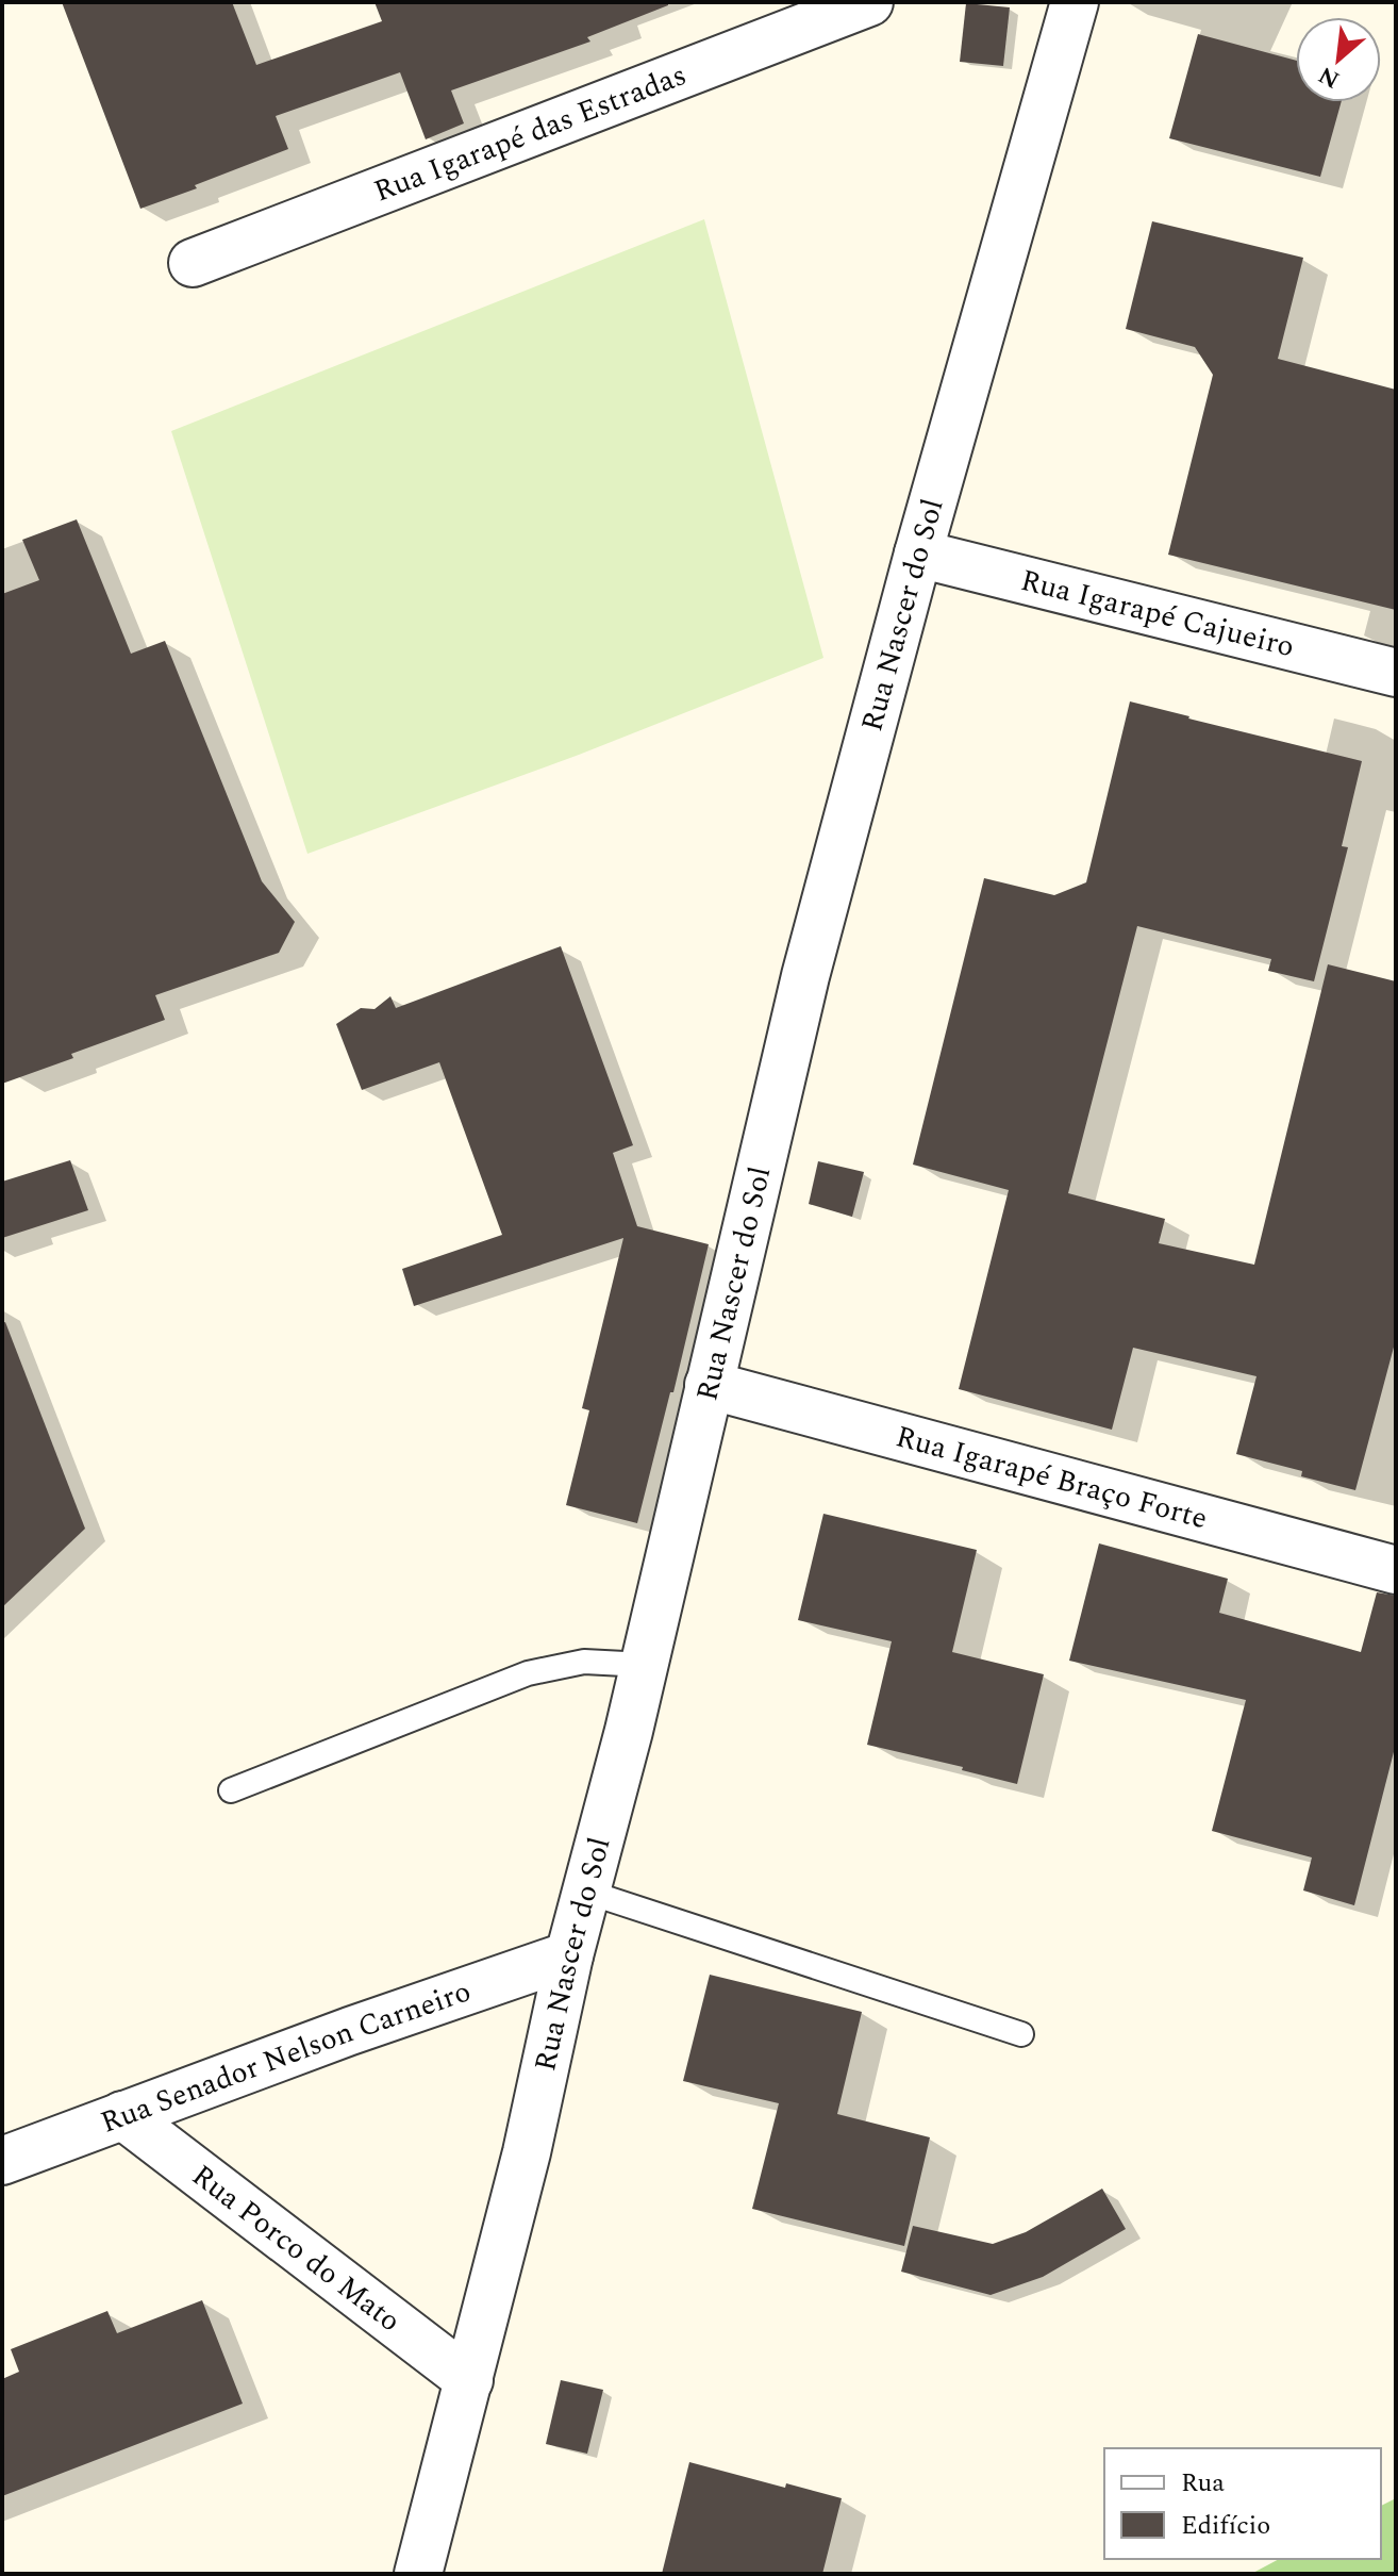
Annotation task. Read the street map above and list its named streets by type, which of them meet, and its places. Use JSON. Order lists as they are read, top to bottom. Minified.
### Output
{"streets":{"street":["Rua Igarapé das Estradas","Rua Igarapé Cajueiro","Rua Nascer do Sol","Rua Igarapé Braço Forte","Rua Senador Nelson Carneiro","Rua Porco do Mato"]},"crossings":[["Rua Igarapé Cajueiro","Rua Nascer do Sol"],["Rua Nascer do Sol","Rua Igarapé Braço Forte"],["Rua Nascer do Sol","Rua Senador Nelson Carneiro"],["Rua Nascer do Sol","Rua Porco do Mato"],["Rua Senador Nelson Carneiro","Rua Porco do Mato"]],"legend":["Rua","Edifício"],"north":"bottom left"}
